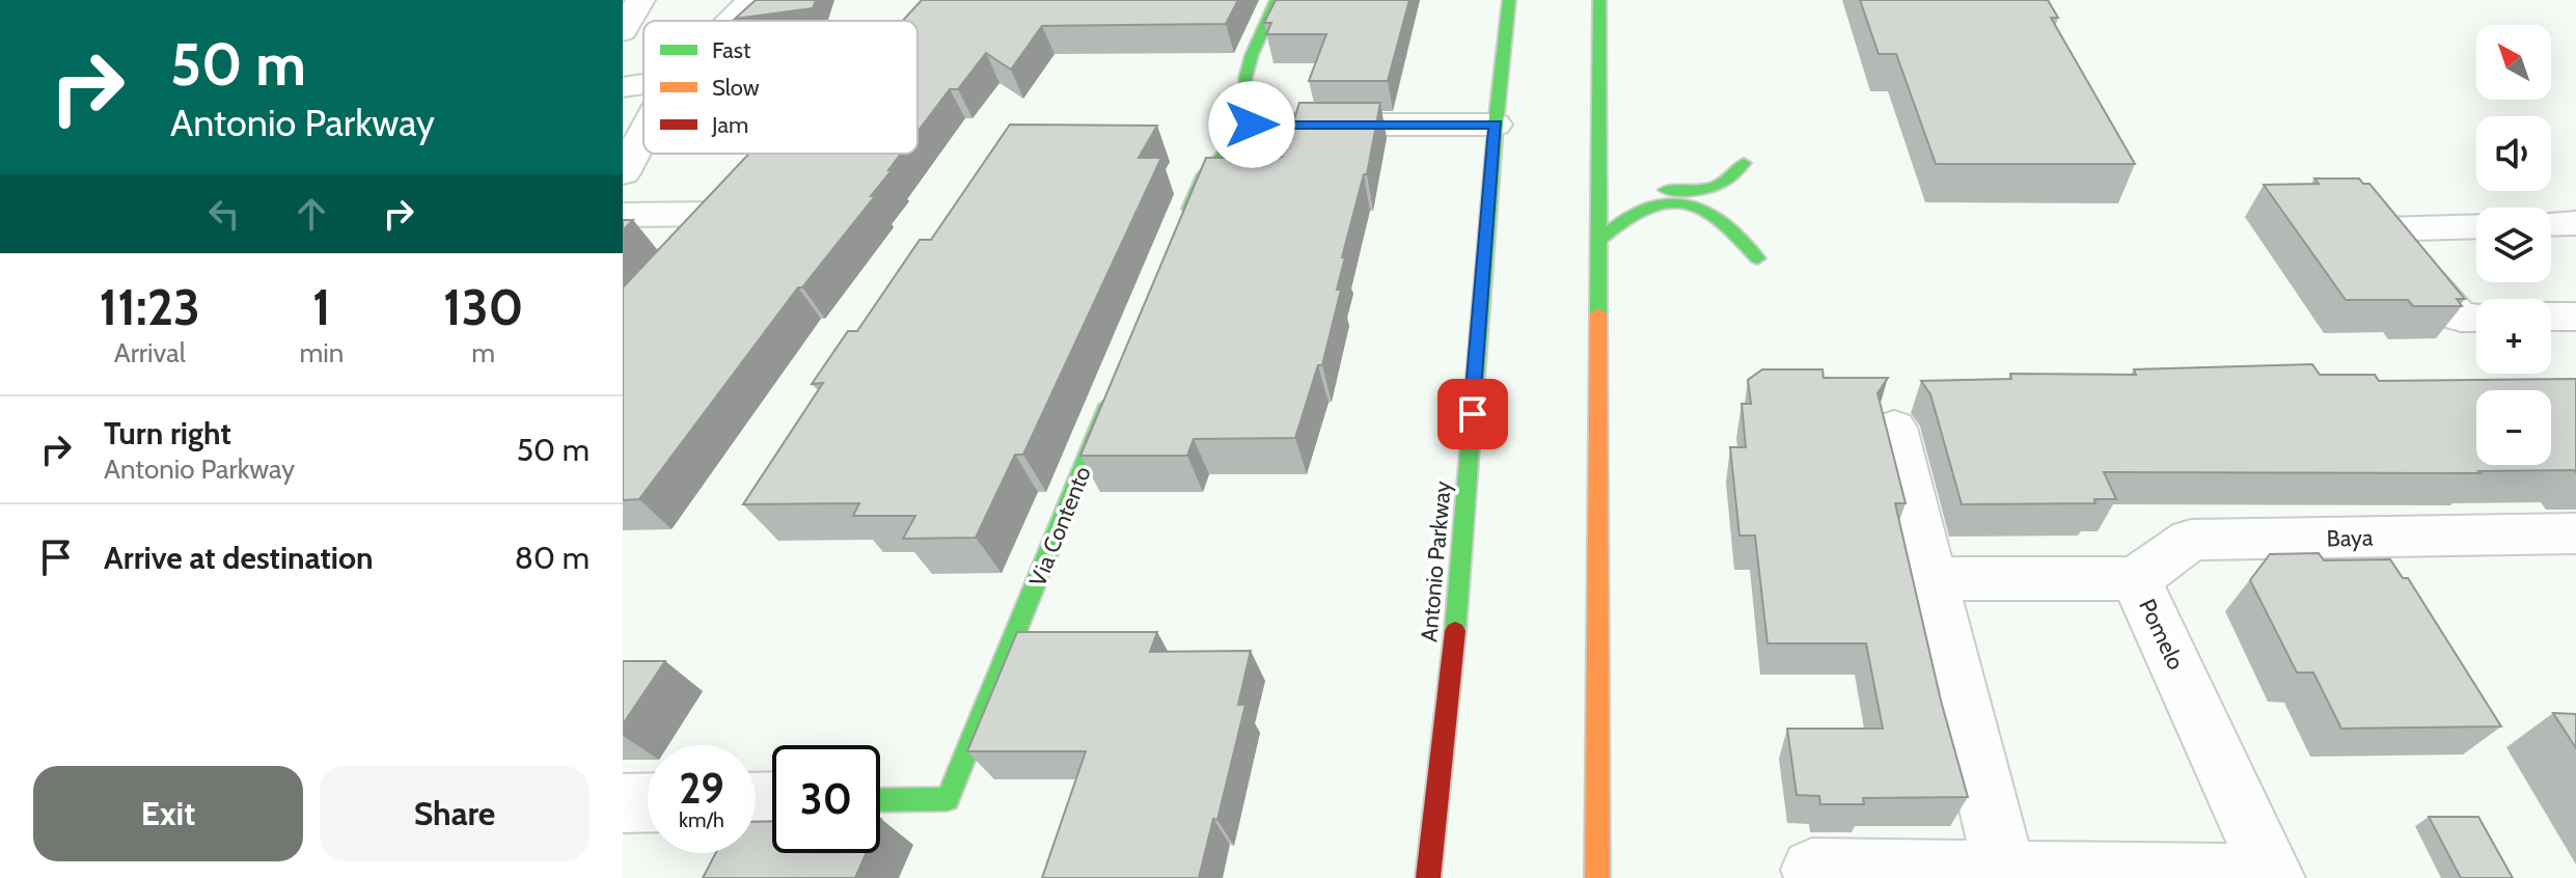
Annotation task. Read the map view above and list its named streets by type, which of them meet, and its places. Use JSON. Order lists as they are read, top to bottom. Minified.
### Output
{"streets":{"main road":["Via Contento","Antonio Parkway"],"street":["Baya","Pomelo"]},"crossings":[["Baya","Pomelo"]],"legend":["Fast","Slow","Jam"],"north":"top left","page":{"turn":["50 m","Antonio Parkway"],"map_buttons":["+","−"],"eta":["11:23","Arrival","1","min","130","m"],"list":[{"name":"Turn right","note":"Antonio Parkway","value":"50 m"},{"name":"Arrive at destination","value":"80 m"}],"speed":"29 km/h","limit":"30","buttons":["Exit","Share"]}}
